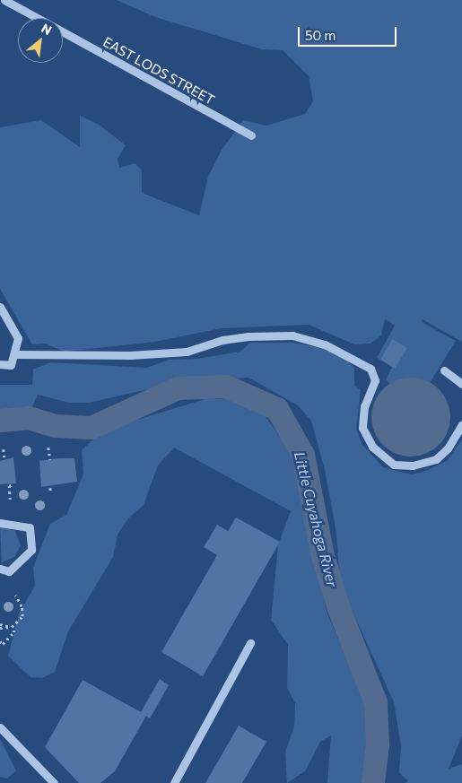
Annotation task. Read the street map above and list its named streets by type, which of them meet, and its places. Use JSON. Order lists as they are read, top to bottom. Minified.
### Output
{"streets":{"street":["EAST LODS STREET"]},"water":["Little Cuyahoga River"],"scale_bar":"50 m","north":"top right"}
